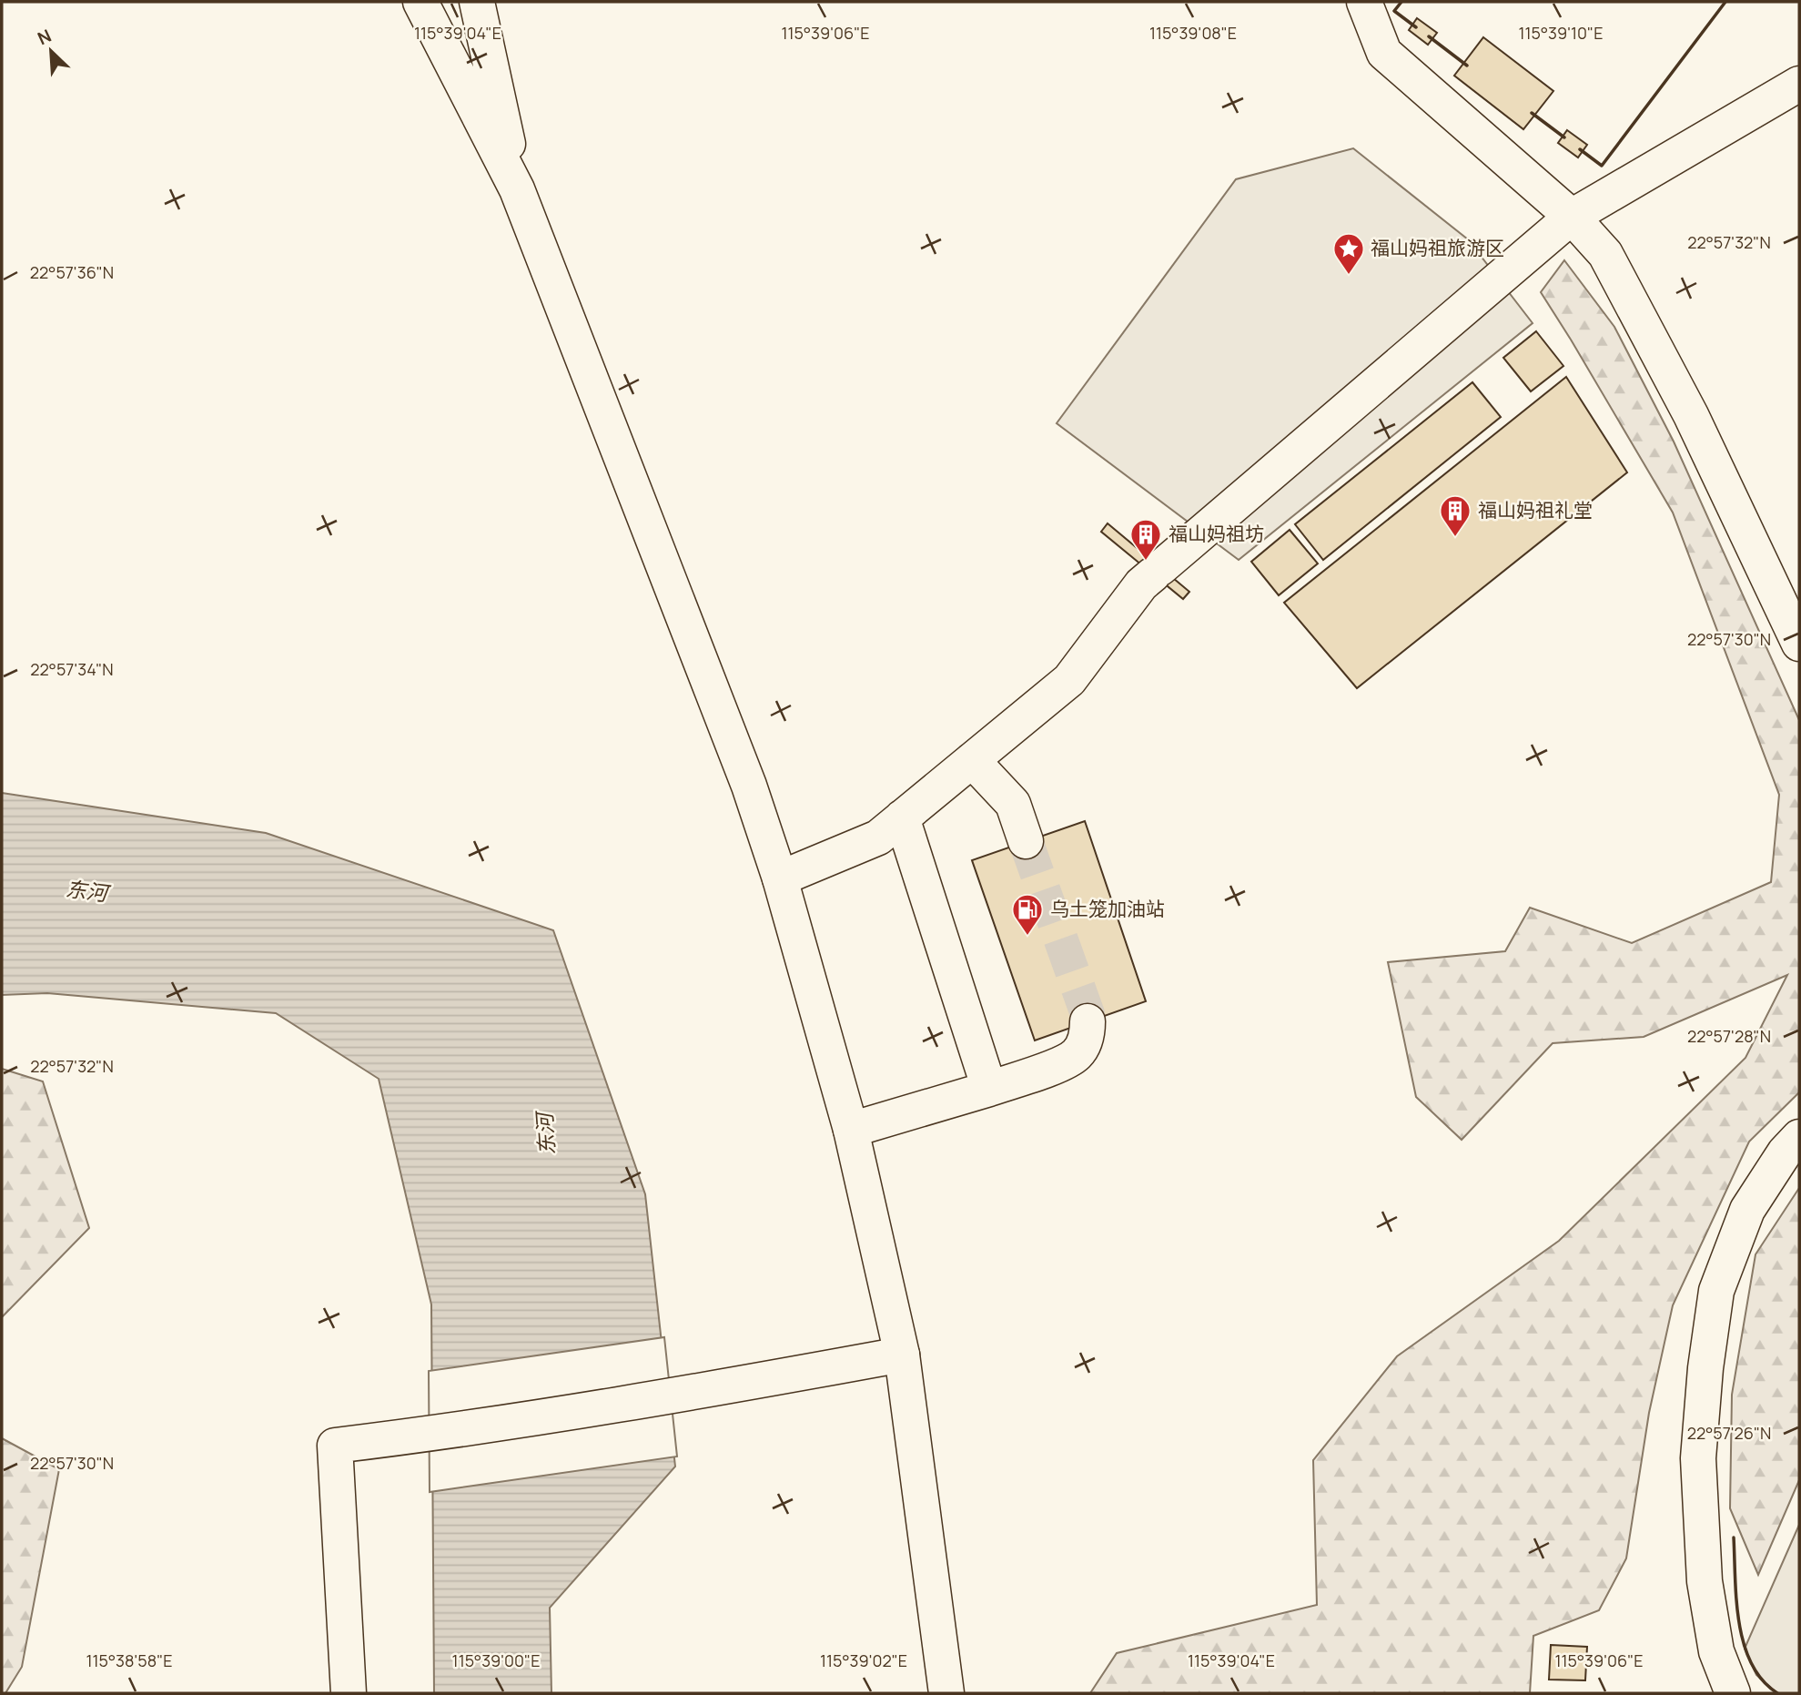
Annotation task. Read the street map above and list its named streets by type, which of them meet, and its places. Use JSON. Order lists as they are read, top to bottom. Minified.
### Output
{"water":["东河"],"places":{"place":["福山妈祖旅游区"],"building":["福山妈祖礼堂","福山妈祖坊"],"fuel station":["乌土笼加油站"]},"north":"top left","coordinates":["115°39'04\"E","115°39'06\"E","115°39'08\"E","115°39'10\"E","22°57'32\"N","22°57'36\"N","22°57'30\"N","22°57'34\"N","22°57'28\"N","22°57'26\"N","115°38'58\"E","115°39'00\"E","115°39'02\"E"]}
